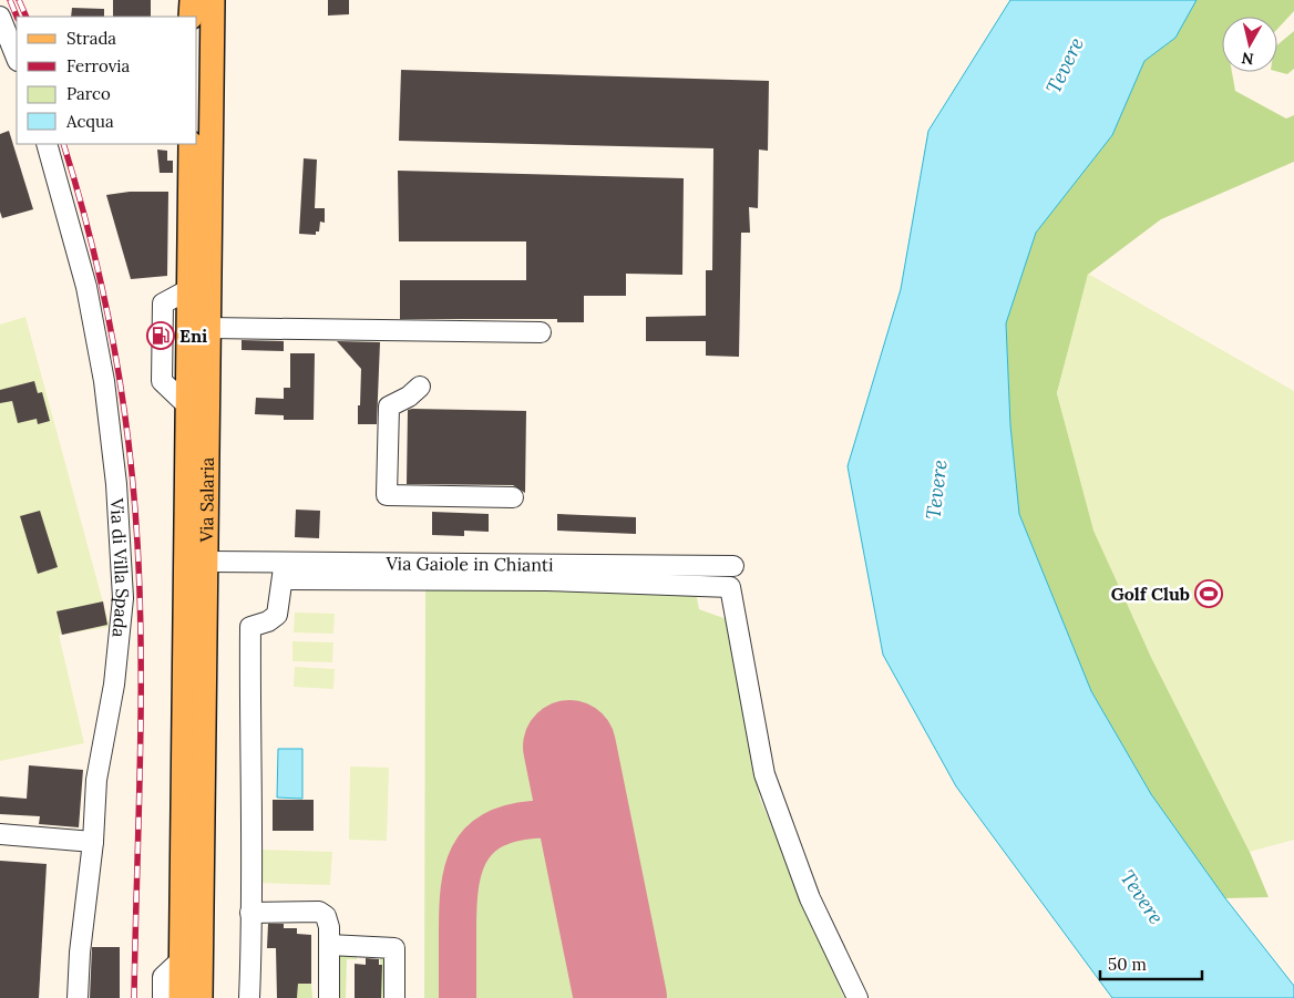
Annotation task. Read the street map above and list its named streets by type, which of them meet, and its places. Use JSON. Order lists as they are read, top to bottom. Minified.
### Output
{"streets":{"main road":["Via Salaria"],"street":["Via Gaiole in Chianti","Via di Villa Spada"]},"crossings":[["Via Salaria","Via Gaiole in Chianti"]],"water":["Tevere"],"places":{"fuel station":["Eni"],"sports":["Golf Club"]},"legend":["Strada","Ferrovia","Parco","Acqua"],"scale_bar":"50 m","north":"bottom"}
